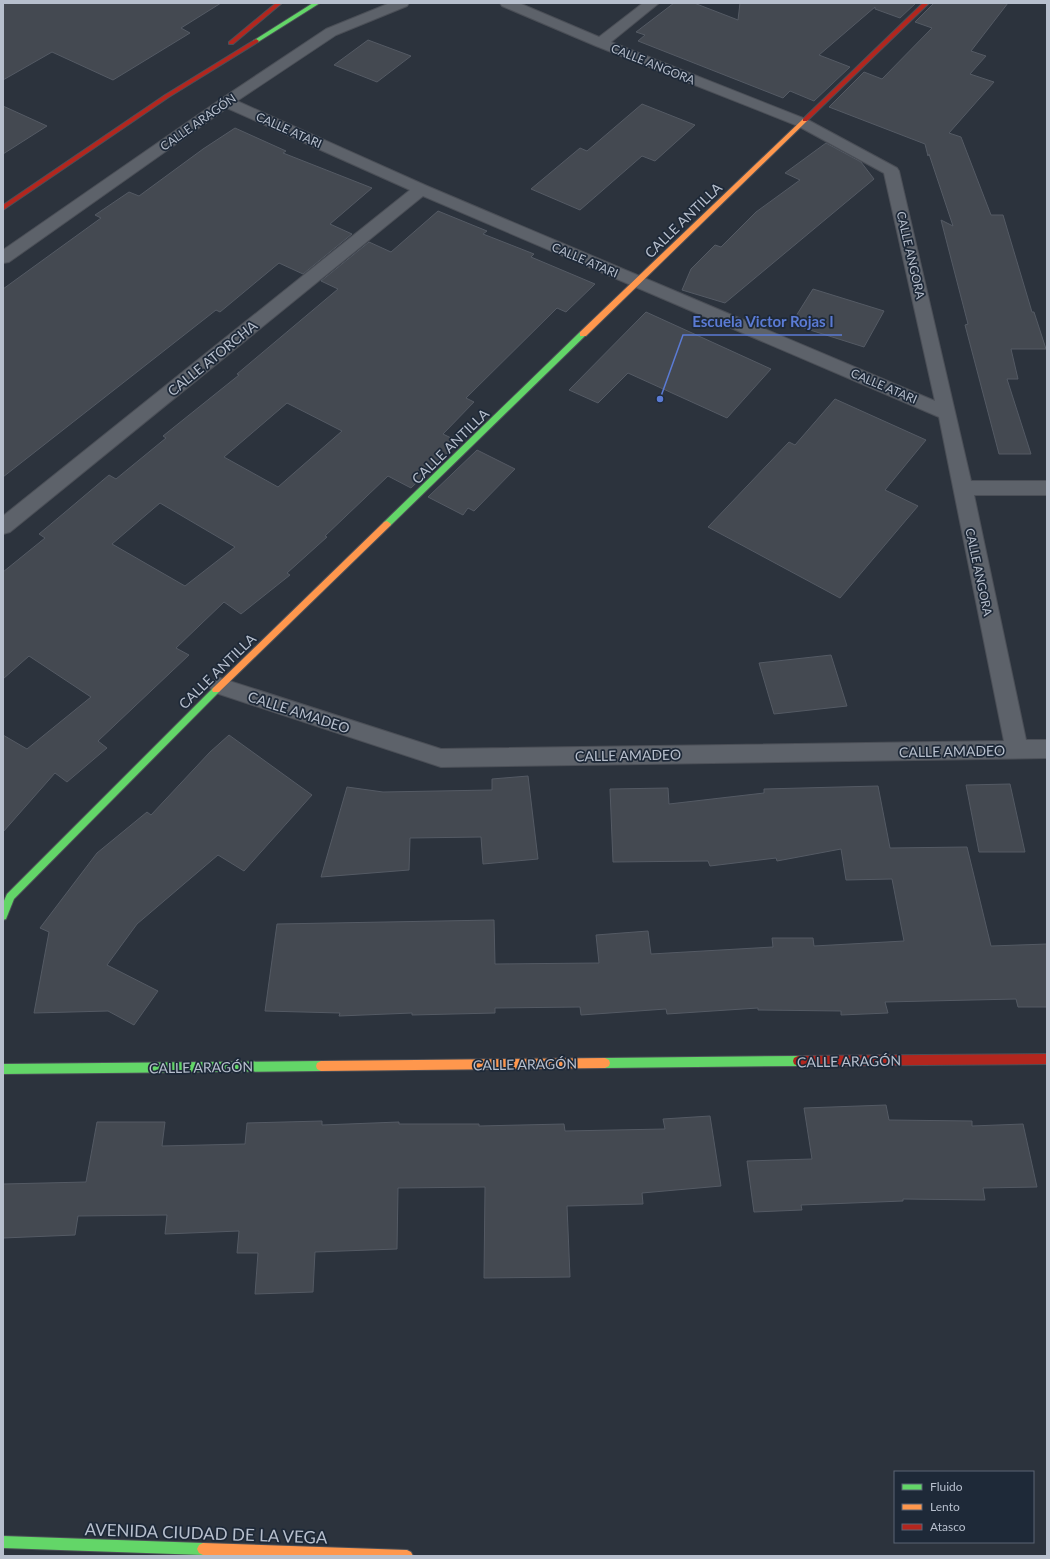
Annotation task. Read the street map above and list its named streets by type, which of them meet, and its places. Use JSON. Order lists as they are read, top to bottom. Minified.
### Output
{"streets":{"street":["CALLE ANGORA","CALLE ARAGÓN","CALLE ATARI","CALLE ANTILLA","CALLE ATORCHA","CALLE AMADEO","AVENIDA CIUDAD DE LA VEGA"]},"crossings":[["CALLE ANGORA","CALLE ATARI"],["CALLE ANGORA","CALLE ANTILLA"],["CALLE ANGORA","CALLE AMADEO"],["CALLE ARAGÓN","CALLE ATARI"],["CALLE ATARI","CALLE ANTILLA"],["CALLE ATARI","CALLE ATORCHA"],["CALLE ANTILLA","CALLE AMADEO"]],"places":["Escuela Victor Rojas I"],"legend":["Fluido","Lento","Atasco"]}
